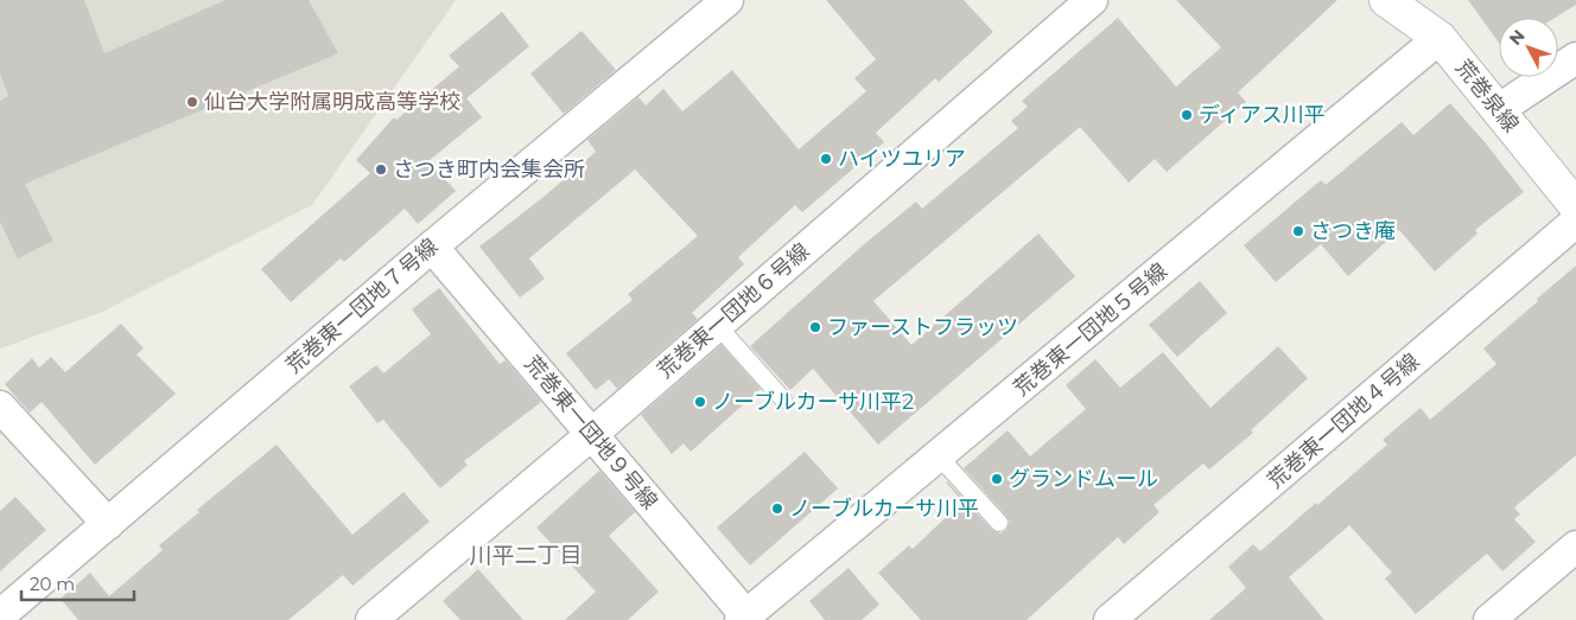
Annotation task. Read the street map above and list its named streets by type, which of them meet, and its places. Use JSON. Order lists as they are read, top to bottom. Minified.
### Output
{"streets":{"street":["荒巻泉線","荒巻東一団地７号線","荒巻東一団地６号線","荒巻東一団地５号線","荒巻東一団地４号線","荒巻東一団地９号線"]},"crossings":[["荒巻泉線","荒巻東一団地５号線"],["荒巻東一団地７号線","荒巻東一団地９号線"],["荒巻東一団地６号線","荒巻東一団地９号線"],["荒巻東一団地５号線","荒巻東一団地９号線"]],"districts":["川平二丁目"],"places":["仙台大学附属明成高等学校","ディアス川平","ハイツユリア","さつき町内会集会所","さつき庵","ファーストフラッツ","ノーブルカーサ川平2","グランドムール","ノーブルカーサ川平"],"scale_bar":"20 m","north":"top left"}
